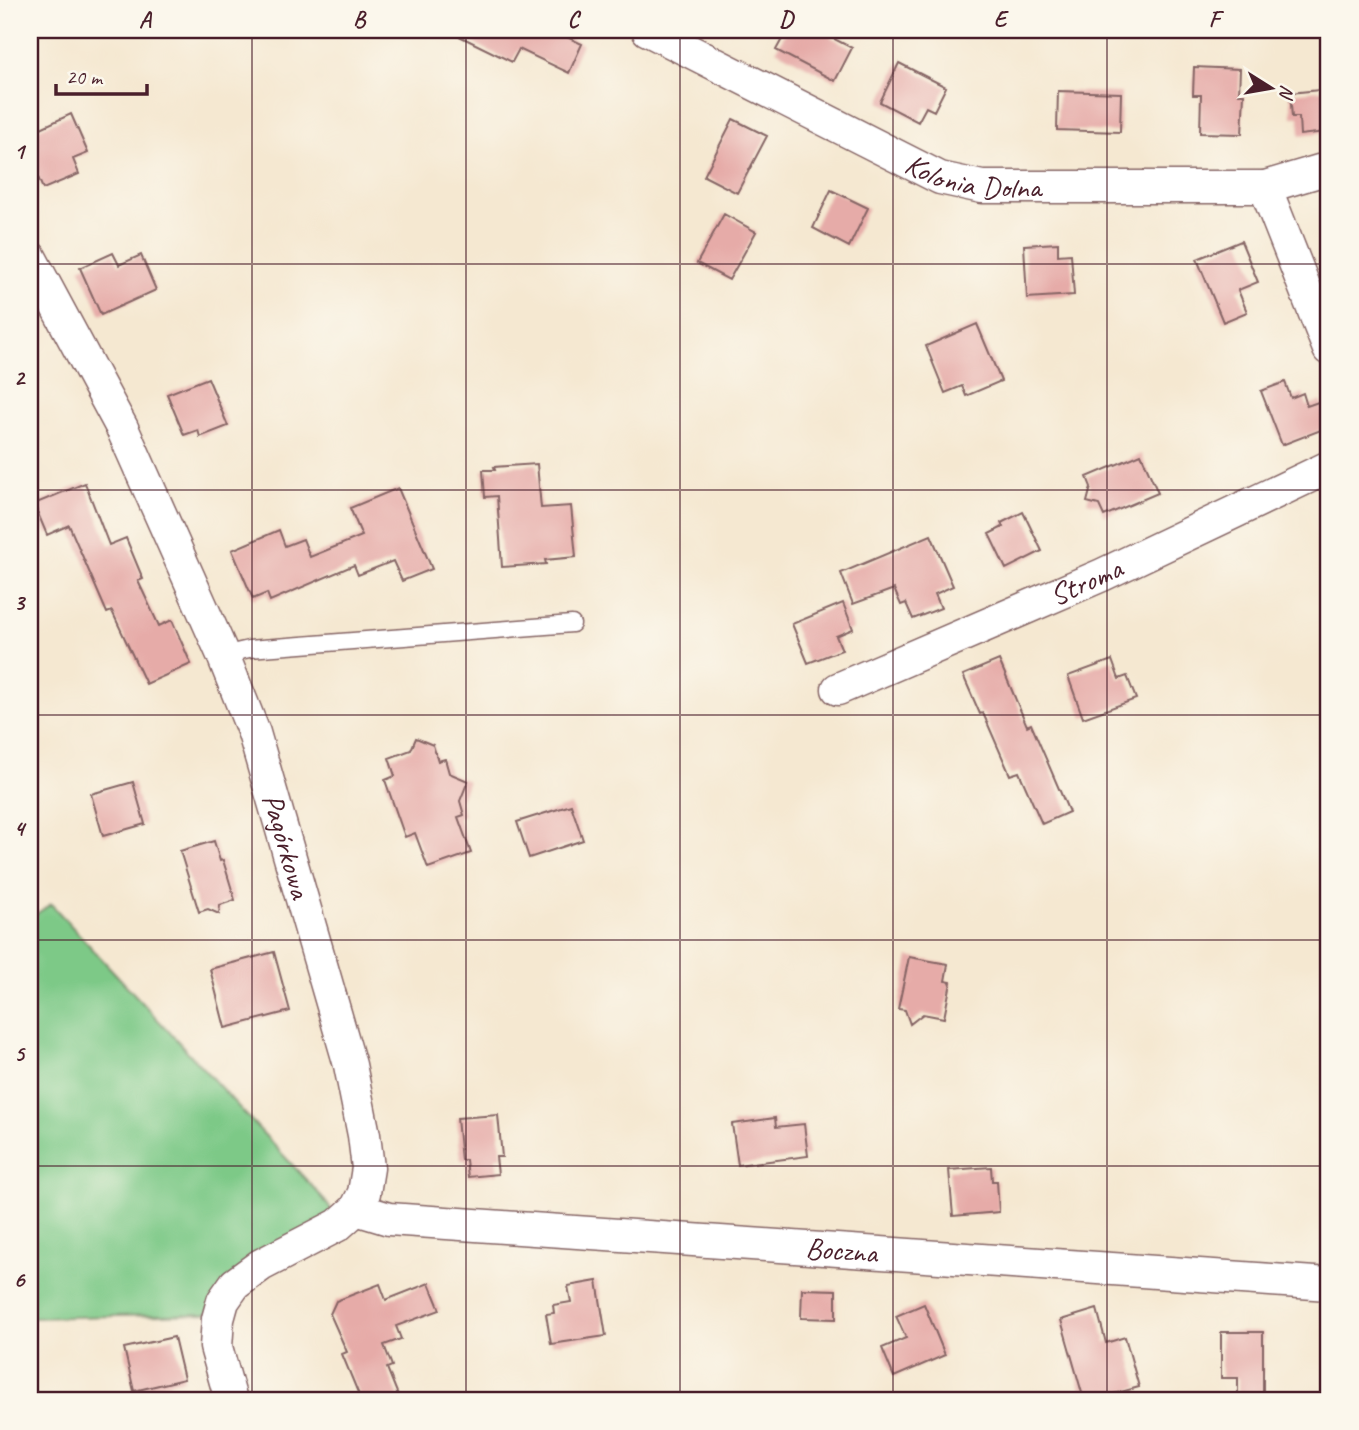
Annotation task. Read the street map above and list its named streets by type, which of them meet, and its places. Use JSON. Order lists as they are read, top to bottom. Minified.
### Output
{"streets":{"street":["Kolonia Dolna","Stroma","Pagórkowa","Boczna"]},"crossings":[["Pagórkowa","Boczna"]],"scale_bar":"20 m","north":"right","grid":{"columns":["A","B","C","D","E","F"],"rows":["1","2","3","4","5","6"]}}
